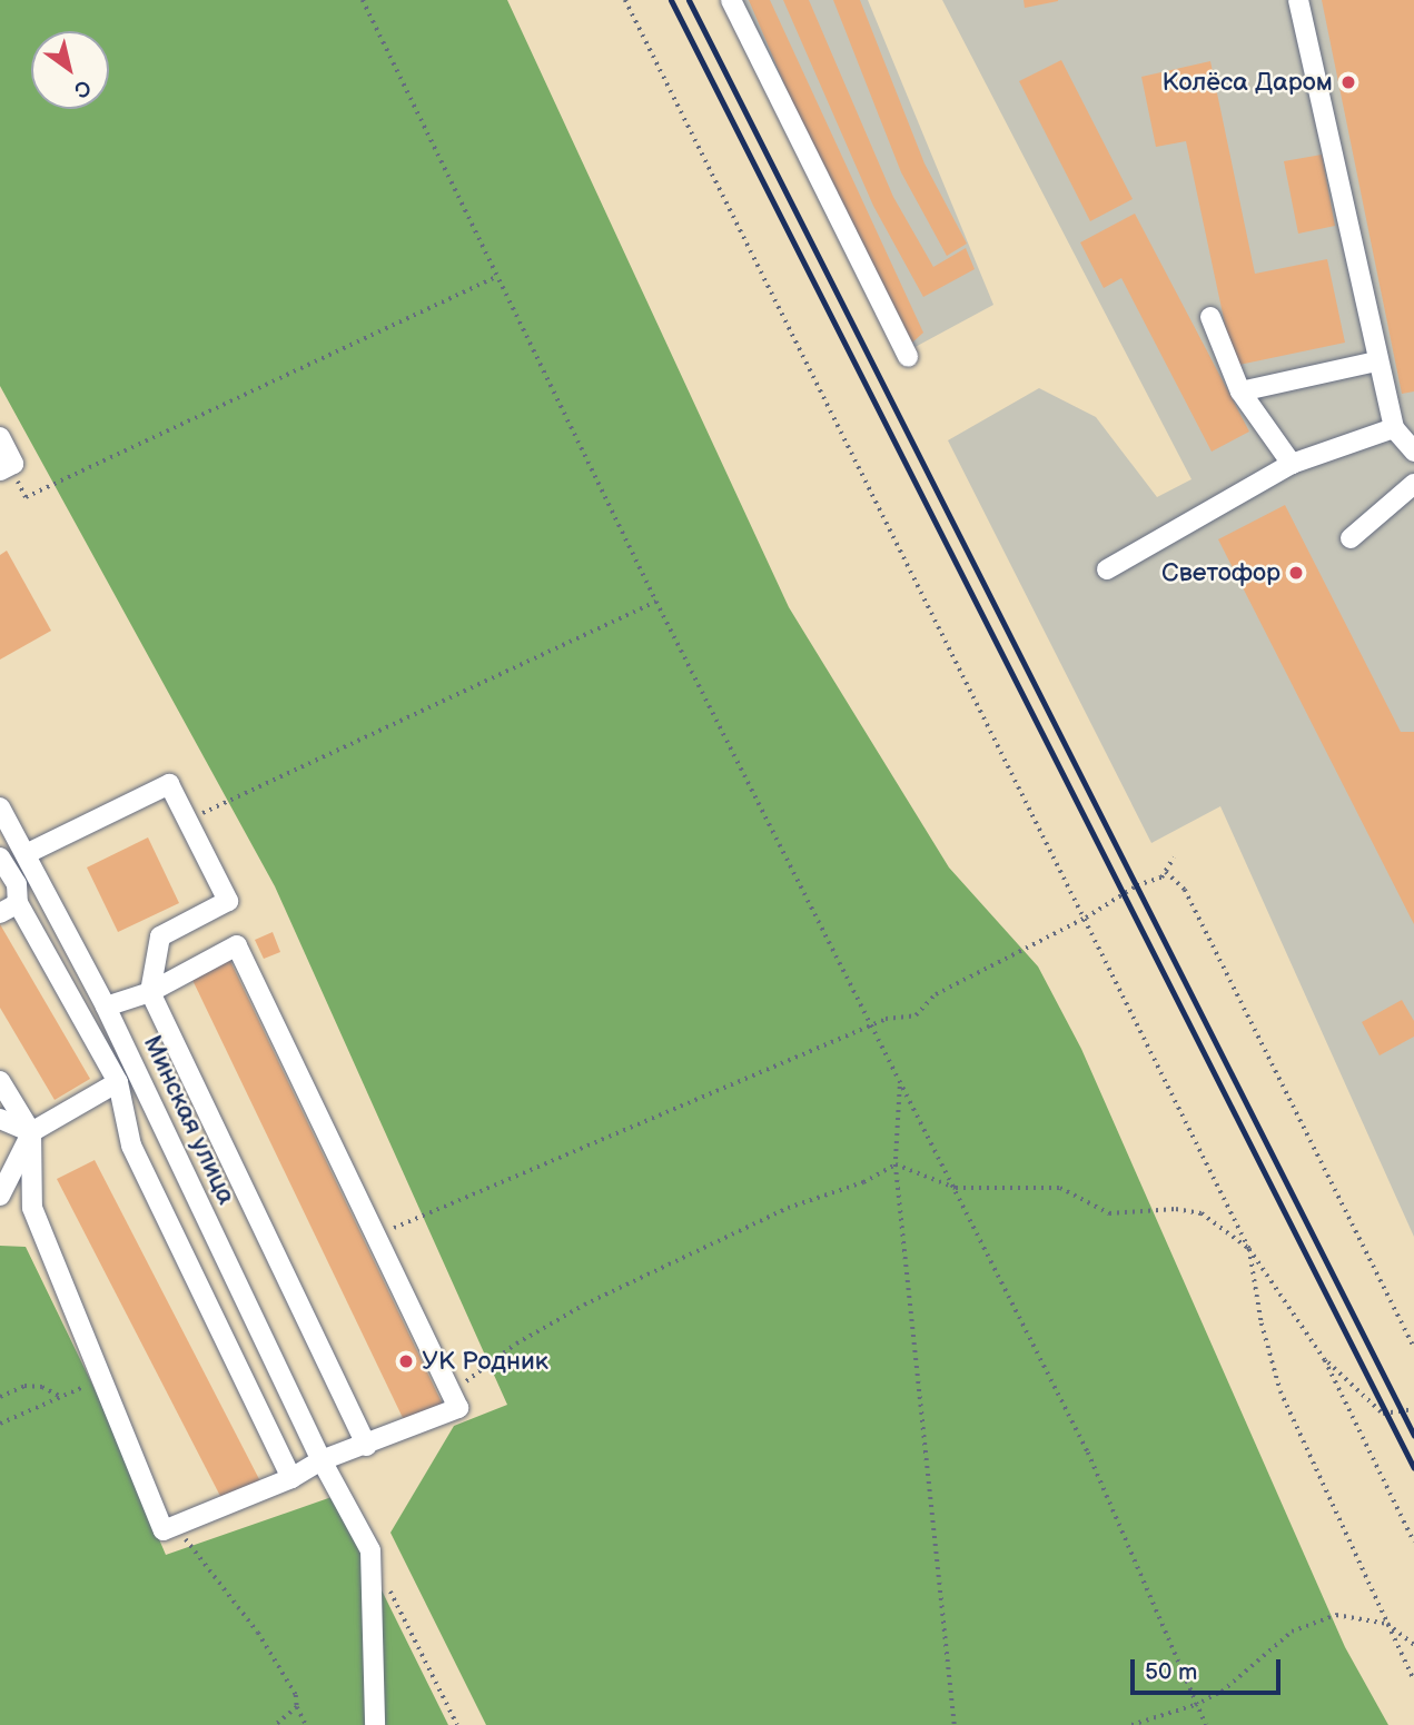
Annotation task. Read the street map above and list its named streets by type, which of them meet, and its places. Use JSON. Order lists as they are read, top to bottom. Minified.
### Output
{"streets":{"street":["Минская улица"]},"places":["Колёса Даром","Светофор","УК Родник"],"scale_bar":"50 m","north":"bottom right"}
